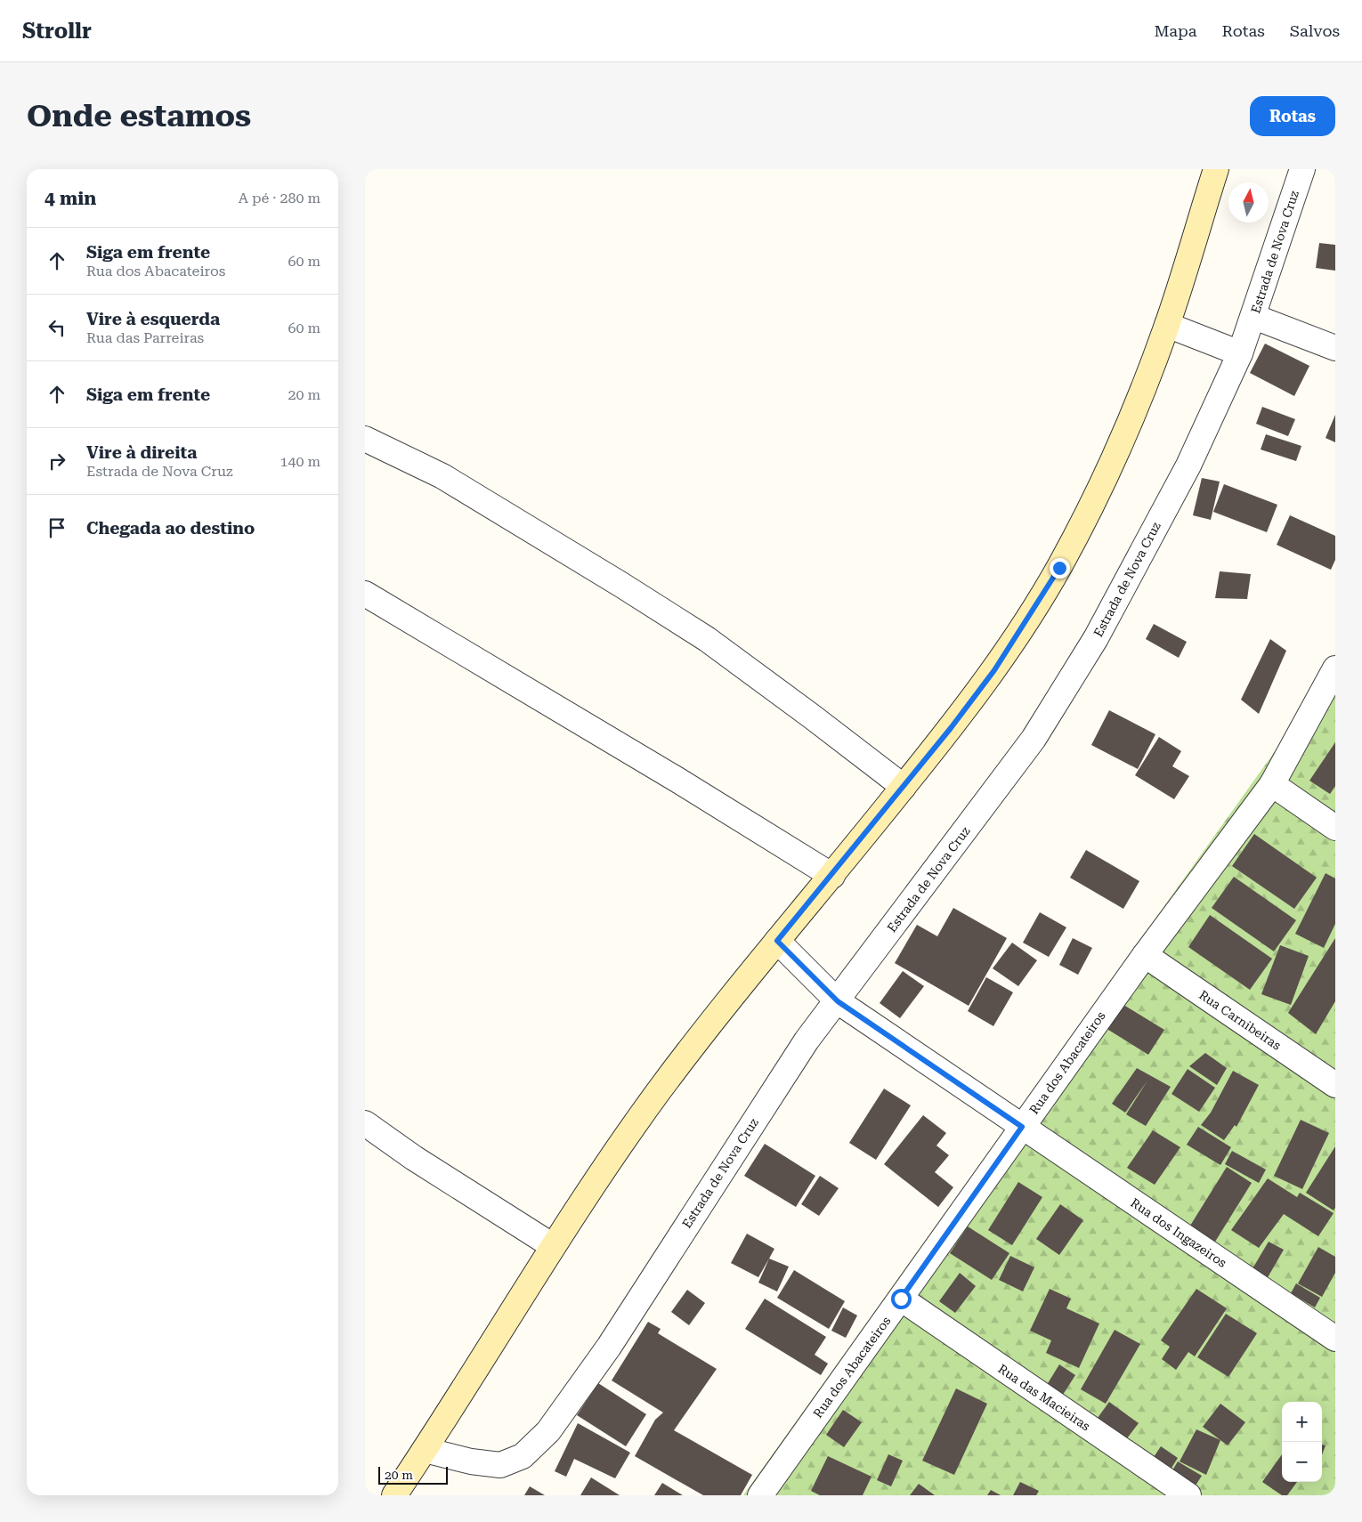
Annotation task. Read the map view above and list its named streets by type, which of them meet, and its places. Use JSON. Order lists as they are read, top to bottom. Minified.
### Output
{"streets":{"street":["Estrada de Nova Cruz","Rua Carnibeiras","Rua dos Abacateiros","Rua dos Ingazeiros","Rua das Macieiras"]},"crossings":[["Estrada de Nova Cruz","Rua dos Ingazeiros"],["Rua Carnibeiras","Rua dos Abacateiros"],["Rua dos Abacateiros","Rua dos Ingazeiros"],["Rua dos Abacateiros","Rua das Macieiras"]],"scale_bar":"20 m","north":"top","page":{"header":"Strollr","nav":["Mapa","Rotas","Salvos"],"buttons":"Rotas","title":"Onde estamos","heading":["4 min","A pé · 280 m"],"list":[["Siga em frente","Rua dos Abacateiros","60 m"],["Vire à esquerda","Rua das Parreiras","60 m"],["Siga em frente","20 m"],["Vire à direita","Estrada de Nova Cruz","140 m"],"Chegada ao destino"],"map_buttons":["+","−"],"scale":"20 m"}}
